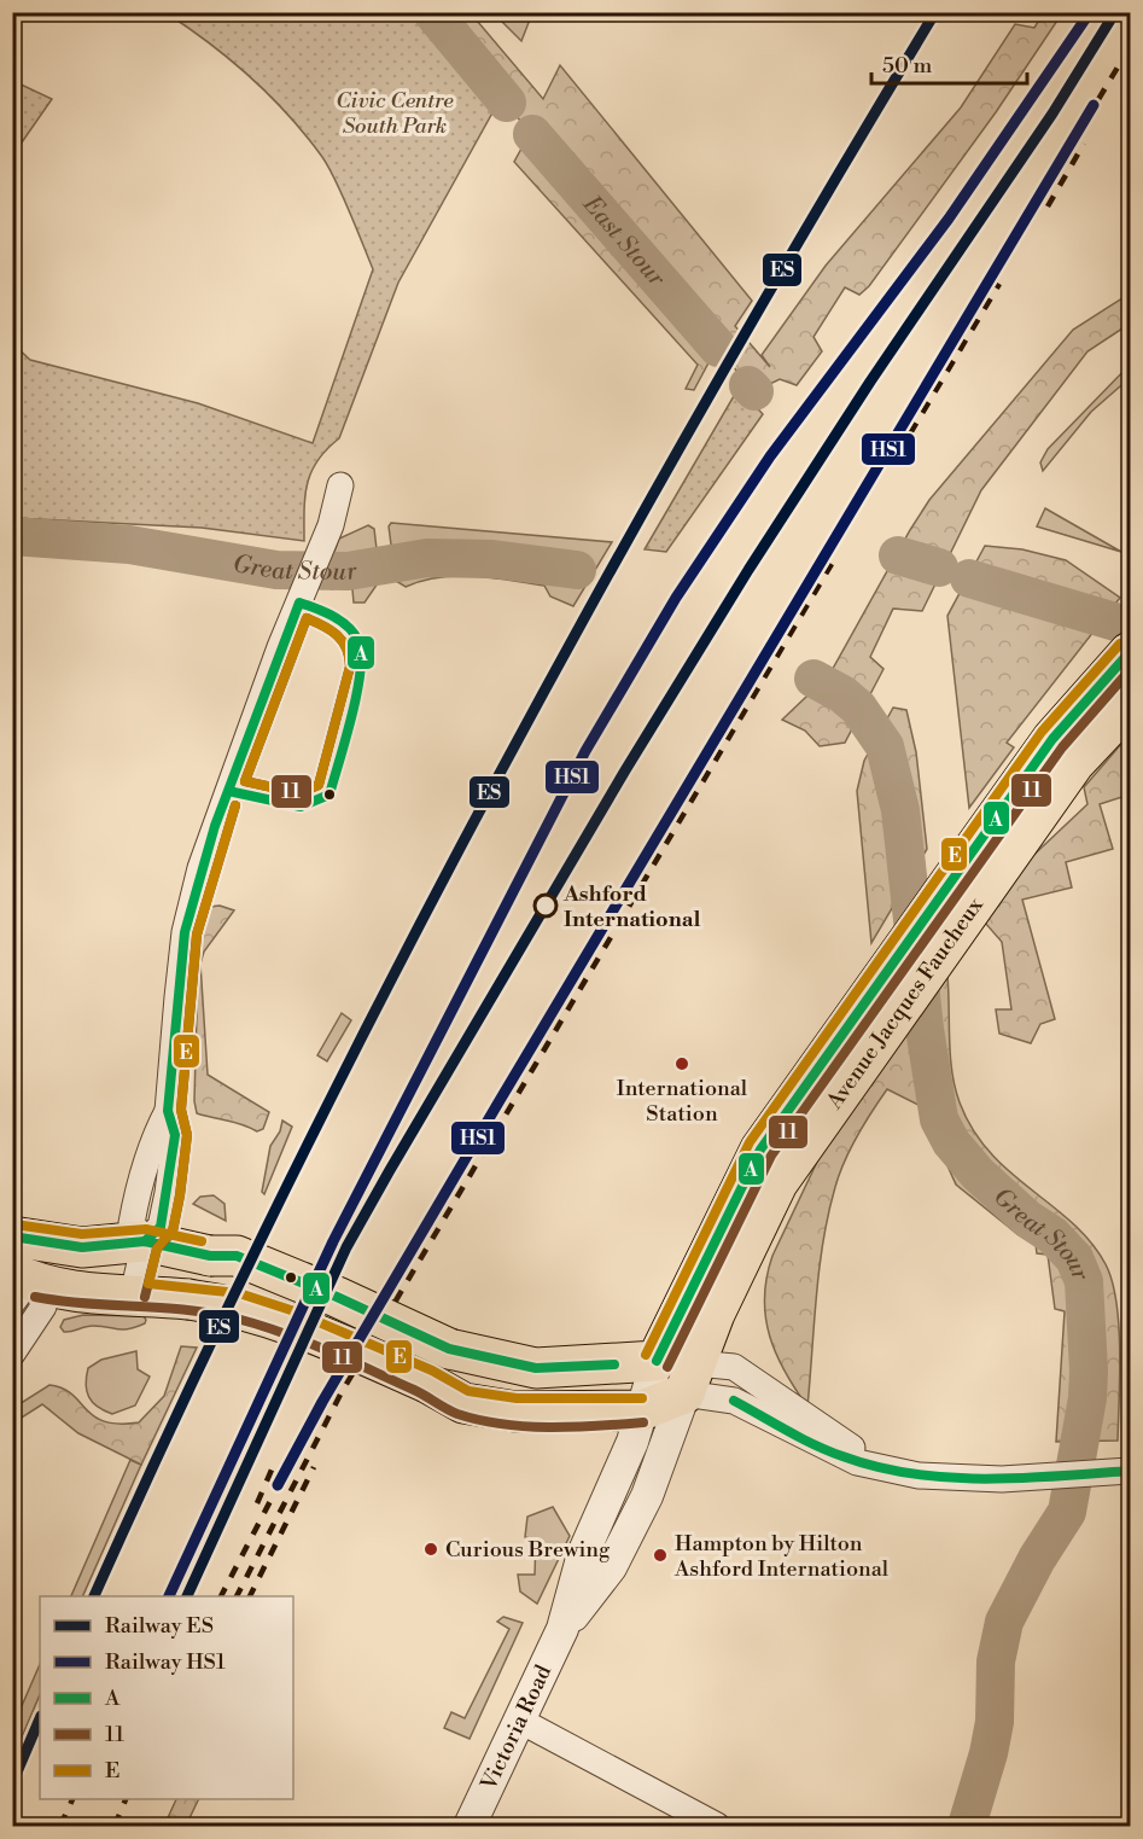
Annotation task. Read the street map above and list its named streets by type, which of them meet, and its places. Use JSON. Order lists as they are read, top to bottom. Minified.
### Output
{"streets":{"main road":["Avenue Jacques Faucheux"],"street":["Victoria Road"]},"crossings":[["Avenue Jacques Faucheux","Victoria Road"]],"water":["East Stour","Great Stour"],"parks":["Civic Centre South Park"],"places":["Ashford International","International Station","Curious Brewing","Hampton by Hilton Ashford International"],"lines":["rail line ES","rail line HS1","transit line A","transit line 11","transit line E"],"legend":["Railway ES","Railway HS1","A","11","E"],"scale_bar":"50 m"}
